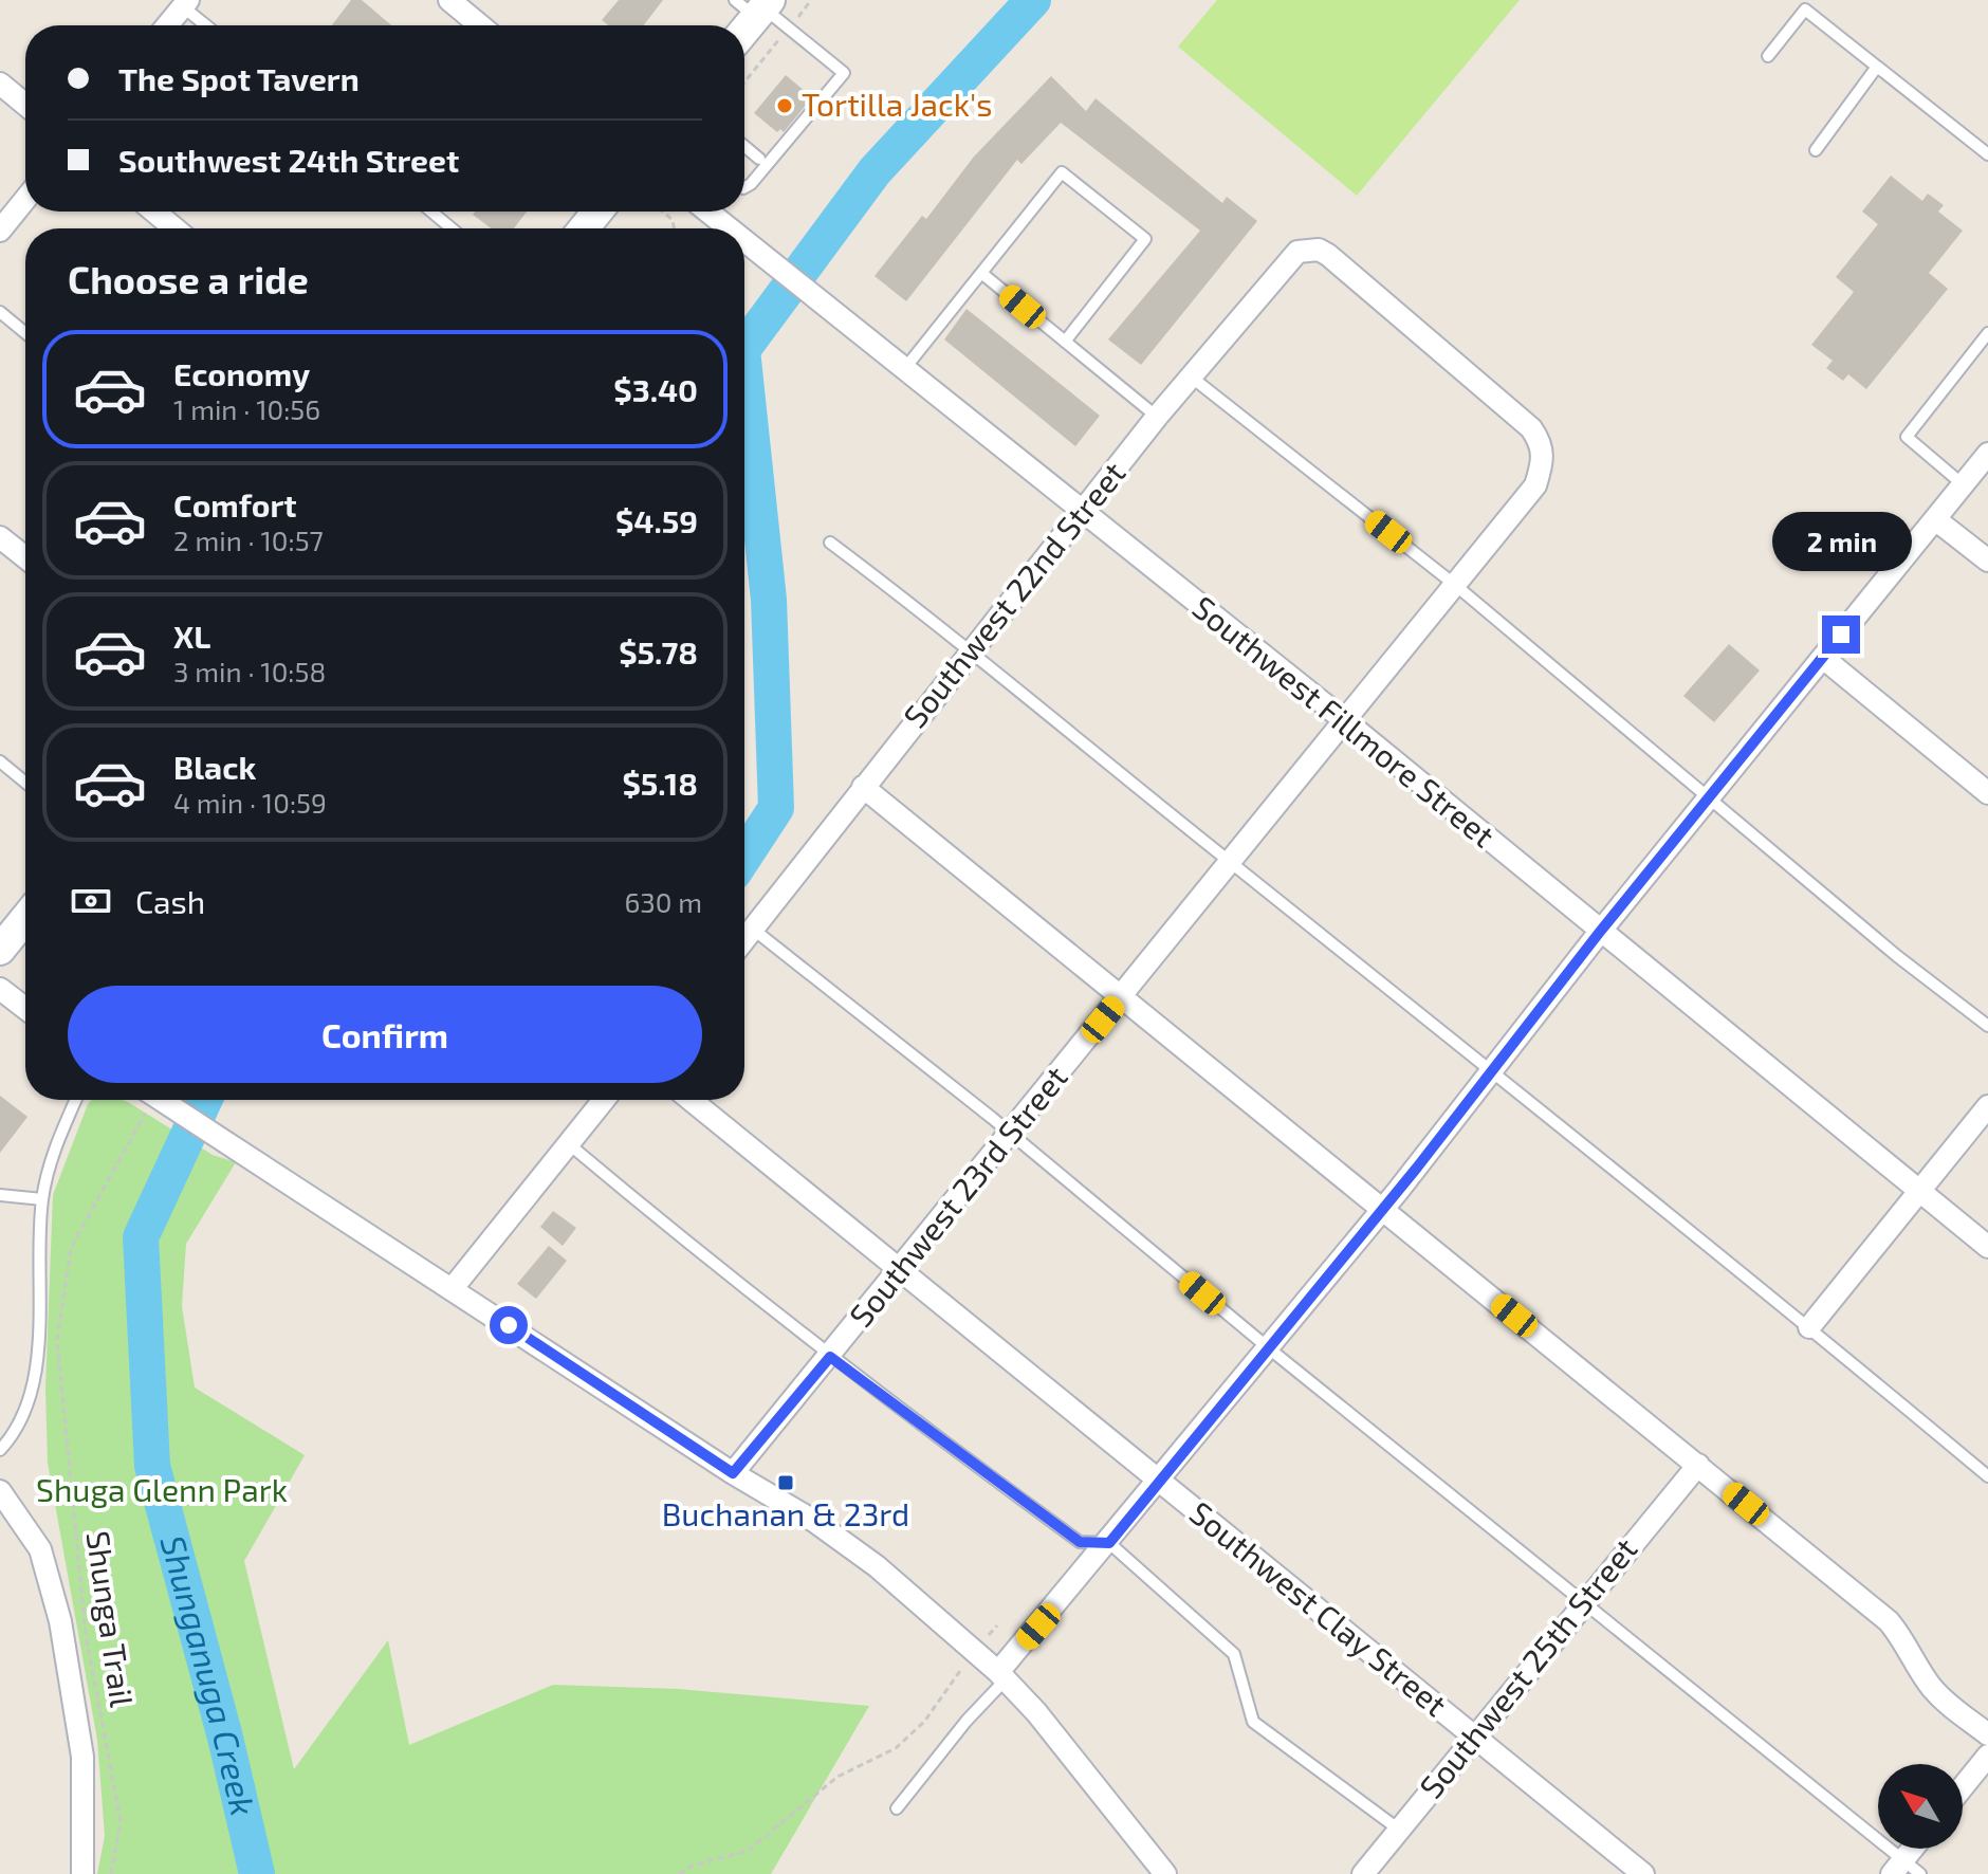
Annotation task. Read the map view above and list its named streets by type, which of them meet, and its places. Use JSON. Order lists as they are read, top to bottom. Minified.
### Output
{"streets":{"street":["Southwest 22nd Street","Southwest Fillmore Street","Southwest 23rd Street","Southwest Clay Street","Southwest 25th Street"],"path":["Shunga Trail"]},"crossings":[["Southwest 22nd Street","Southwest Fillmore Street"],["Southwest 22nd Street","Southwest 23rd Street"],["Southwest Fillmore Street","Southwest 23rd Street"],["Southwest 23rd Street","Southwest Clay Street"],["Southwest Clay Street","Southwest 25th Street"]],"water":["Shunganuga Creek"],"parks":["Shuga Glenn Park"],"places":{"other":["Tortilla Jack's"],"transit":["Buchanan & 23rd"]},"north":"top left","page":{"banner":["The Spot Tavern","Southwest 24th Street"],"heading":"Choose a ride","list":[{"name":"Economy","note":"1 min · 10:56","value":"$3.40"},{"name":"Comfort","note":"2 min · 10:57","value":"$4.59"},{"name":"XL","note":"3 min · 10:58","value":"$5.78"},{"name":"Black","note":"4 min · 10:59","value":"$5.18"}],"bubble":"2 min","pay":["Cash","630 m"],"buttons":"Confirm"}}
